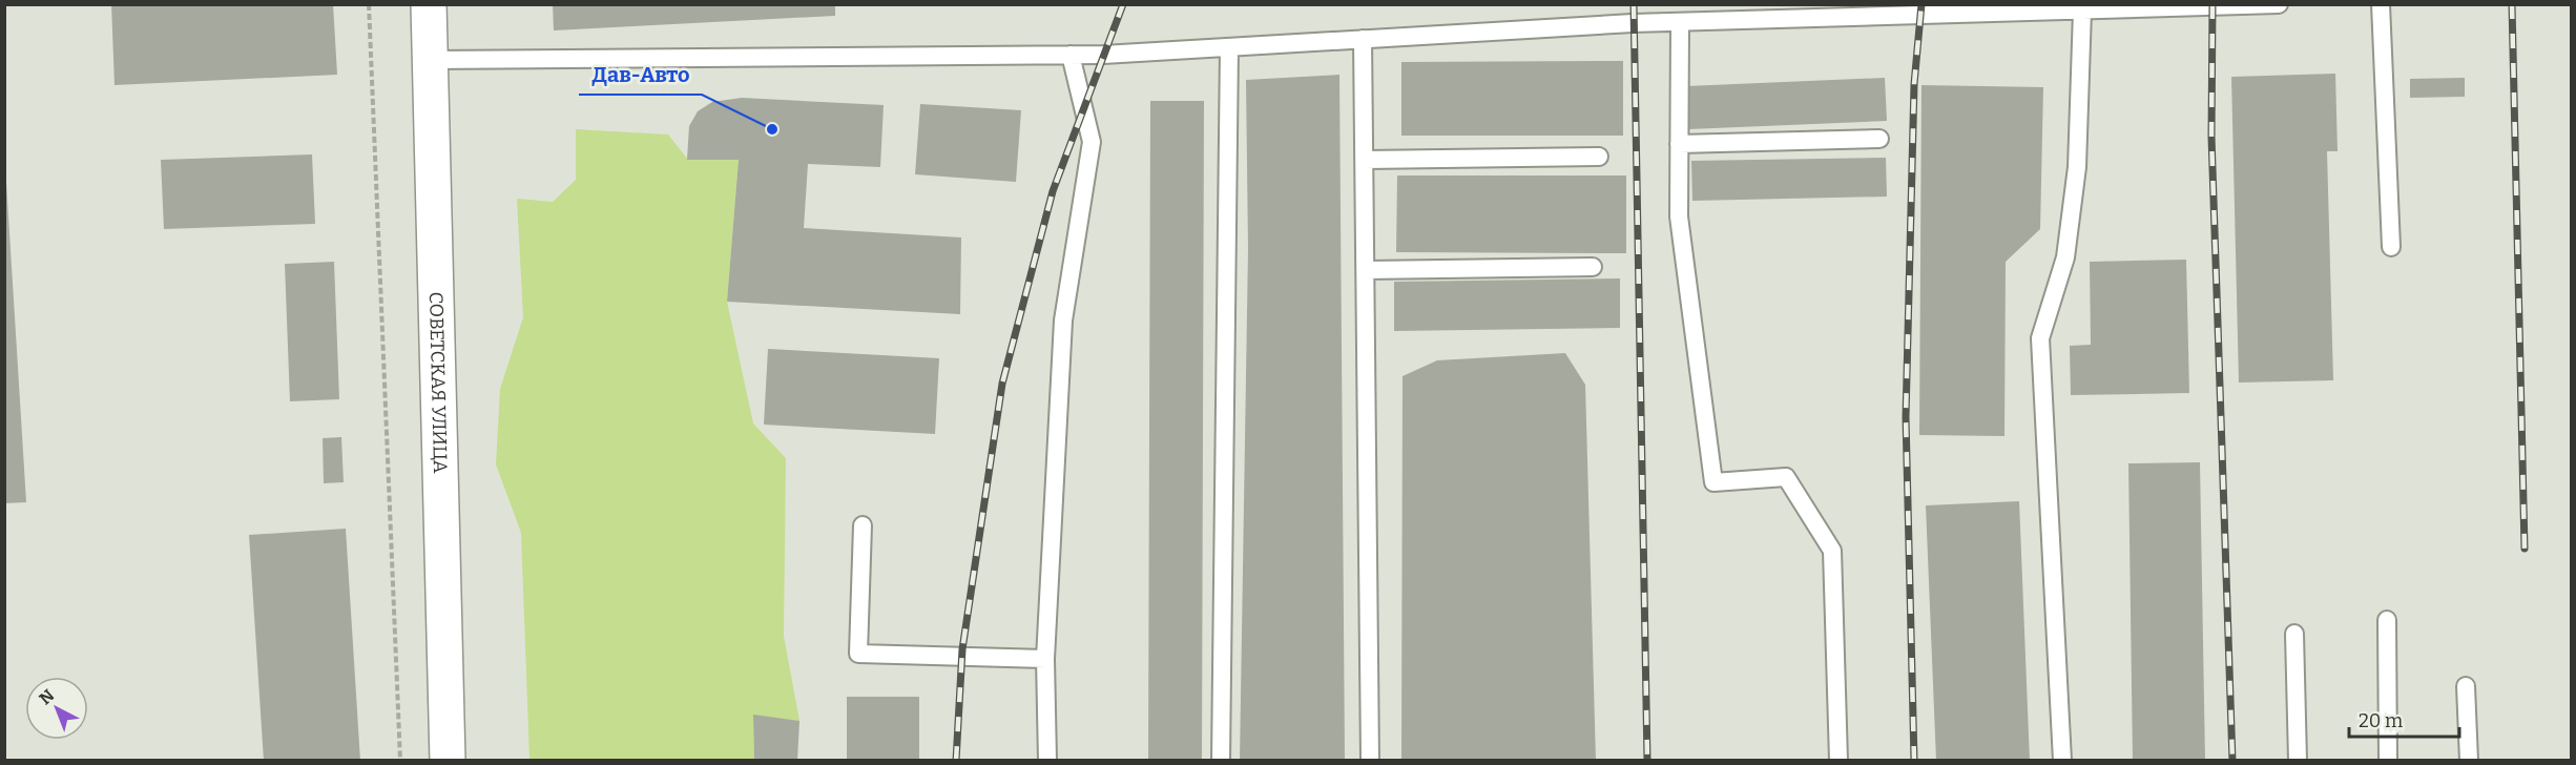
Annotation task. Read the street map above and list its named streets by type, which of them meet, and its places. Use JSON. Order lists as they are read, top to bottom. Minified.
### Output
{"streets":{"main road":["СОВЕТСКАЯ УЛИЦА"]},"places":["Дав-Авто"],"scale_bar":"20 m","north":"top left"}
